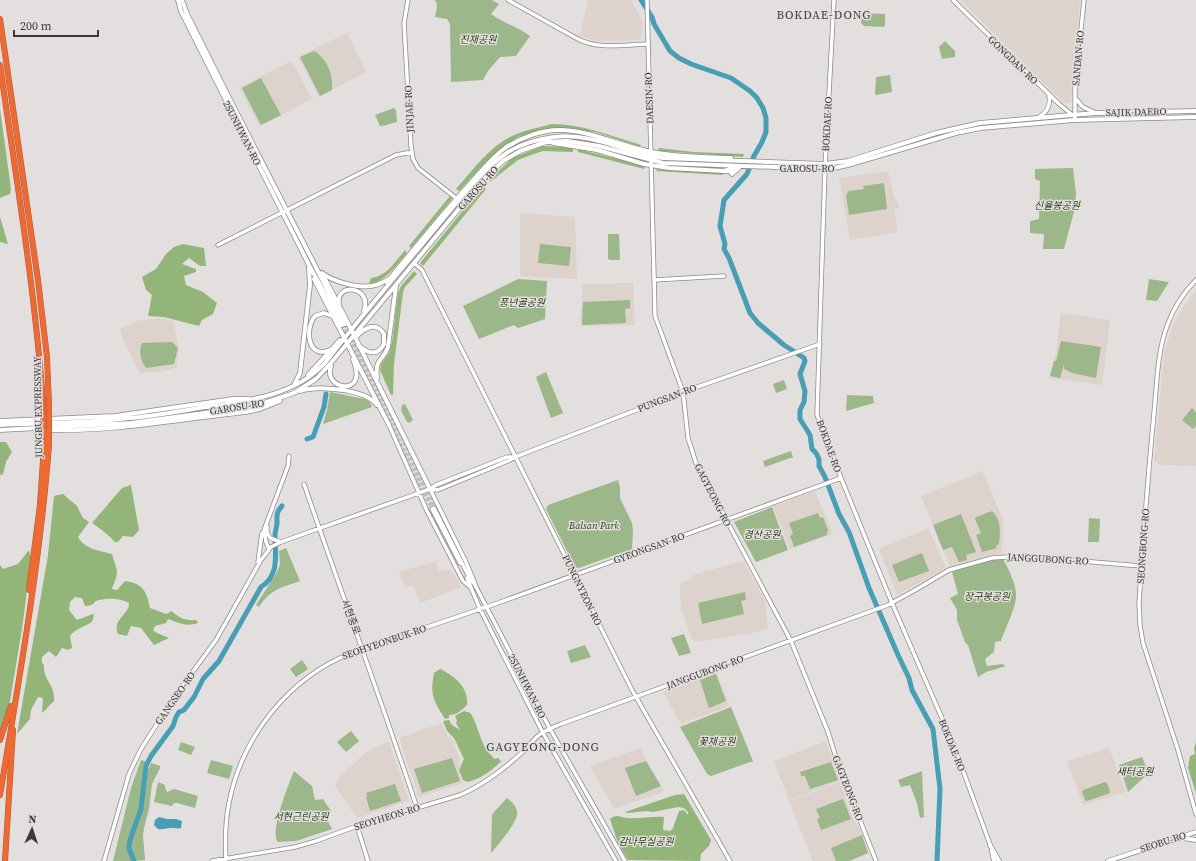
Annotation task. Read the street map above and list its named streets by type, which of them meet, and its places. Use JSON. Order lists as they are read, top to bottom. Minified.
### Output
{"streets":{"highway":["JUNGBU EXPRESSWAY"],"main road":["SAJIK-DAERO","2SUNHWAN-RO","GAROSU-RO","SEOBU-RO"],"street":["SANDAN-RO","GONGDAN-RO","DAESIN-RO","JINJAE-RO","BOKDAE-RO","PUNGSAN-RO","GAGYEONG-RO","SEONGBONG-RO","GYEONGSAN-RO","JANGGUBONG-RO","PUNGNYEON-RO","서현중로","SEOHYEONBUK-RO","GANGSEO-RO","SEOYHEON-RO"]},"crossings":[["SANDAN-RO","GONGDAN-RO"],["SANDAN-RO","SAJIK-DAERO"],["SANDAN-RO","GAROSU-RO"],["GONGDAN-RO","SAJIK-DAERO"],["GONGDAN-RO","GAROSU-RO"],["DAESIN-RO","GAROSU-RO"],["DAESIN-RO","GAGYEONG-RO"],["JINJAE-RO","GAROSU-RO"],["SAJIK-DAERO","GAROSU-RO"],["BOKDAE-RO","GAROSU-RO"],["BOKDAE-RO","PUNGSAN-RO"],["BOKDAE-RO","GYEONGSAN-RO"],["BOKDAE-RO","JANGGUBONG-RO"],["2SUNHWAN-RO","GAROSU-RO"],["2SUNHWAN-RO","GYEONGSAN-RO"],["2SUNHWAN-RO","JANGGUBONG-RO"],["2SUNHWAN-RO","SEOHYEONBUK-RO"],["2SUNHWAN-RO","SEOYHEON-RO"],["GAROSU-RO","GAGYEONG-RO"],["GAROSU-RO","PUNGNYEON-RO"],["PUNGSAN-RO","GAGYEONG-RO"],["PUNGSAN-RO","PUNGNYEON-RO"],["GAGYEONG-RO","GYEONGSAN-RO"],["GAGYEONG-RO","JANGGUBONG-RO"],["SEONGBONG-RO","JANGGUBONG-RO"],["GYEONGSAN-RO","PUNGNYEON-RO"],["GYEONGSAN-RO","SEOHYEONBUK-RO"],["JANGGUBONG-RO","PUNGNYEON-RO"],["JANGGUBONG-RO","SEOYHEON-RO"],["서현중로","SEOHYEONBUK-RO"],["서현중로","SEOYHEON-RO"],["SEOHYEONBUK-RO","SEOYHEON-RO"]],"districts":["BOKDAE-DONG","GAGYEONG-DONG"],"parks":["진재공원","신율봉공원","풍년골공원","Balsan Park","경산공원","장구봉공원","꽃재공원","새터공원","서현근린공원","감나무실공원"],"scale_bar":"200 m","north":"top"}
